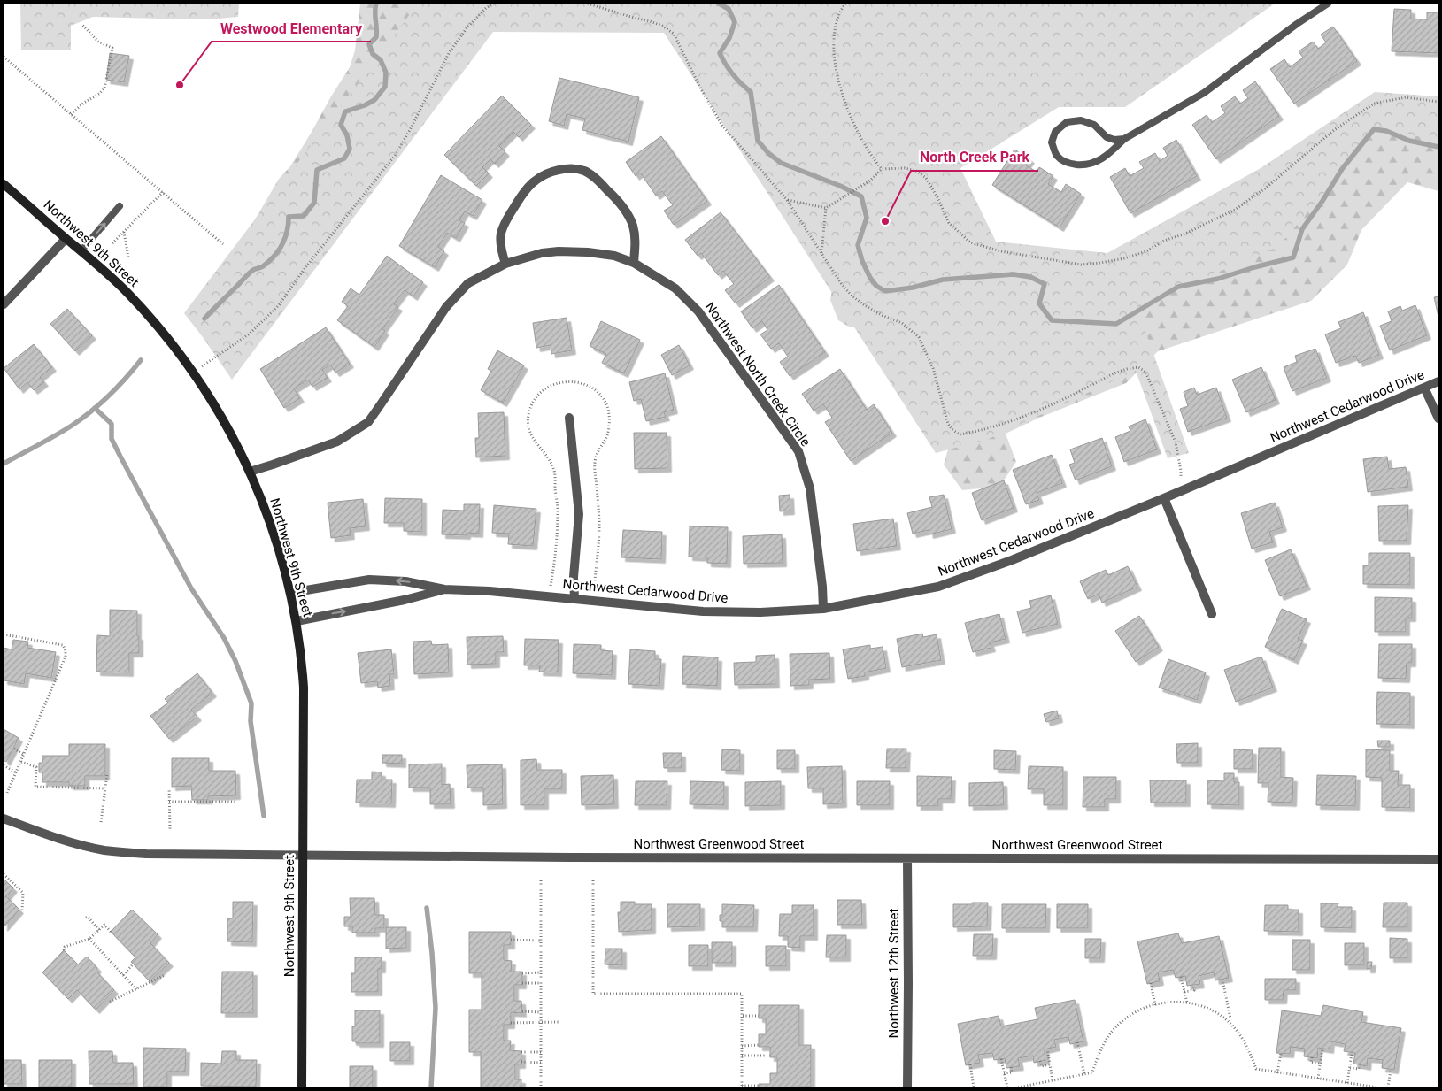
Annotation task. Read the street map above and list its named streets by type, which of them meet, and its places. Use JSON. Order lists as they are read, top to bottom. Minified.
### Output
{"streets":{"street":["Northwest 9th Street","Northwest North Creek Circle","Northwest Cedarwood Drive","Northwest Greenwood Street","Northwest 12th Street"]},"crossings":[["Northwest 9th Street","Northwest North Creek Circle"],["Northwest 9th Street","Northwest Cedarwood Drive"],["Northwest 9th Street","Northwest Greenwood Street"],["Northwest North Creek Circle","Northwest Cedarwood Drive"],["Northwest Greenwood Street","Northwest 12th Street"]],"places":["Westwood Elementary","North Creek Park"]}
